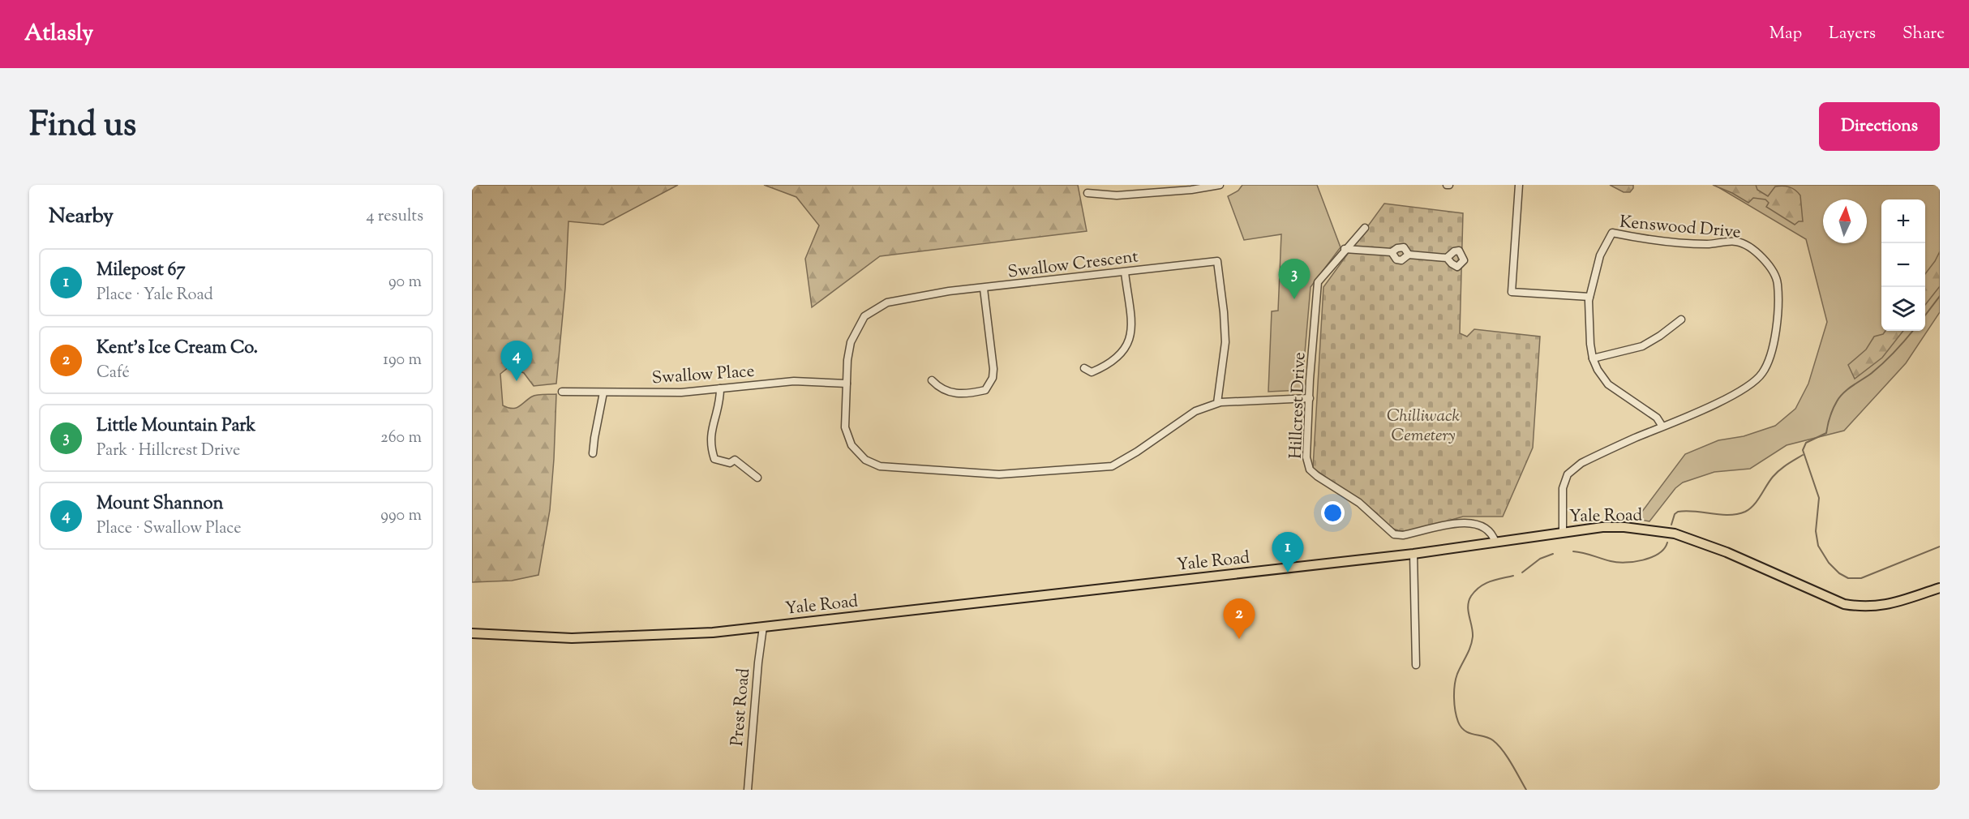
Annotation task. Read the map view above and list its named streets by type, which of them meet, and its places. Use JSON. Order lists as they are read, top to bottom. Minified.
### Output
{"streets":{"main road":["Yale Road"],"street":["Kenswood Drive","Swallow Crescent","Swallow Place","Hillcrest Drive","Prest Road"]},"crossings":[["Kenswood Drive","Yale Road"],["Swallow Crescent","Swallow Place"],["Swallow Crescent","Hillcrest Drive"],["Hillcrest Drive","Yale Road"],["Yale Road","Prest Road"]],"parks":["Chilliwack Cemetery"],"north":"top","page":{"header":"Atlasly","nav":["Map","Layers","Share"],"title":"Find us","buttons":"Directions","heading":["Nearby","4 results"],"map_buttons":["+","−"],"list":[{"mark":"1","name":"Milepost 67","note":"Place · Yale Road","value":"90 m"},{"mark":"2","name":"Kent's Ice Cream Co.","note":"Café","value":"190 m"},{"mark":"3","name":"Little Mountain Park","note":"Park · Hillcrest Drive","value":"260 m"},{"mark":"4","name":"Mount Shannon","note":"Place · Swallow Place","value":"990 m"}],"pins":["3","4","1","2"]}}
